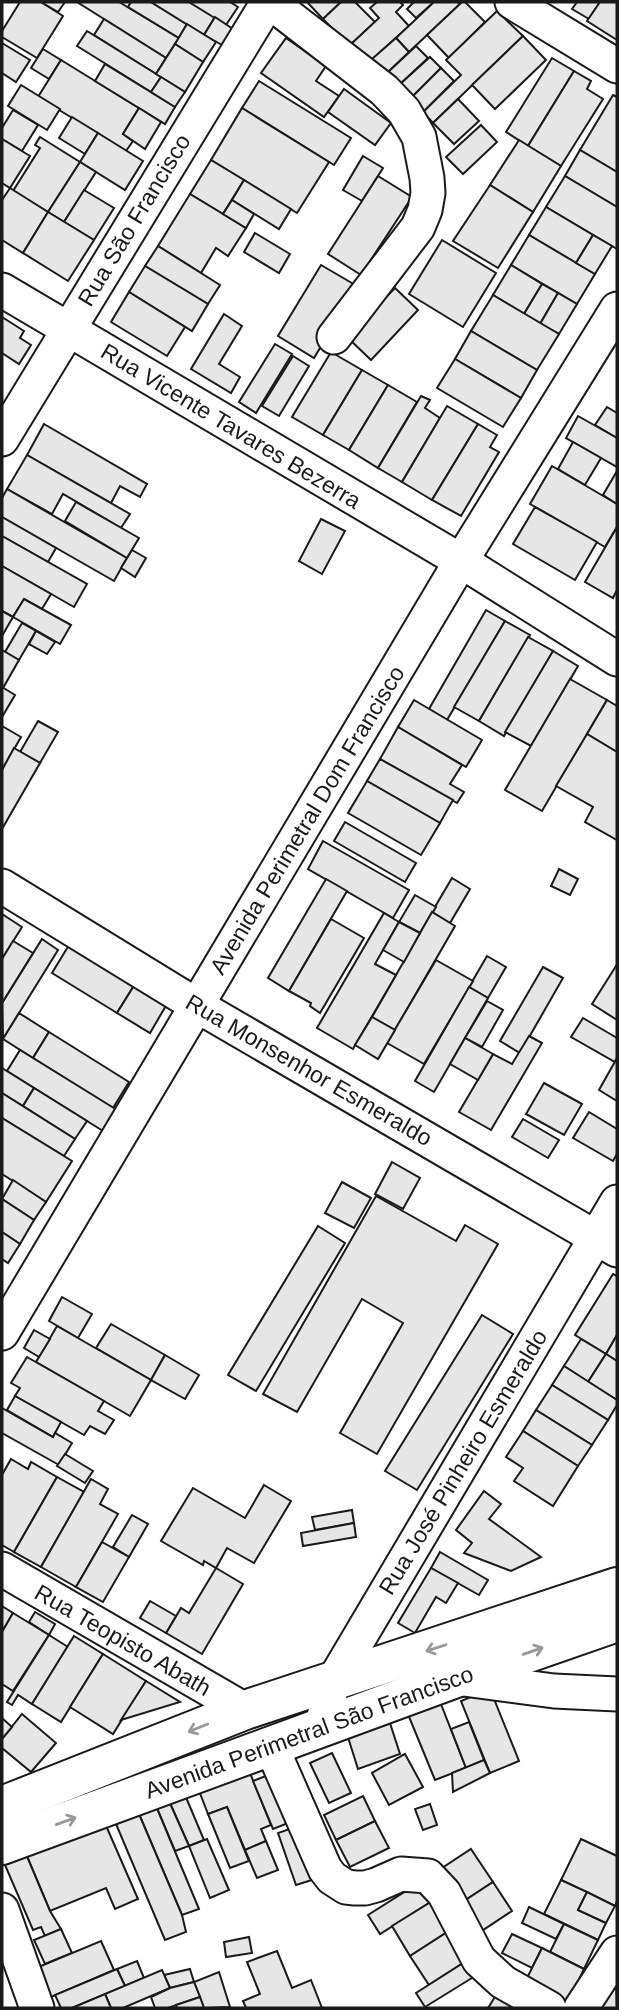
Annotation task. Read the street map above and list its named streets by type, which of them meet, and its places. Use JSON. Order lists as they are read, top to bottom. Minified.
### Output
{"streets":{"main road":["Avenida Perimetral São Francisco"],"street":["Rua São Francisco","Rua Vicente Tavares Bezerra","Avenida Perimetral Dom Francisco","Rua Monsenhor Esmeraldo","Rua José Pinheiro Esmeraldo","Rua Teopisto Abath"]},"crossings":[["Rua São Francisco","Rua Vicente Tavares Bezerra"],["Rua Vicente Tavares Bezerra","Avenida Perimetral Dom Francisco"],["Avenida Perimetral Dom Francisco","Rua Monsenhor Esmeraldo"],["Rua Monsenhor Esmeraldo","Rua José Pinheiro Esmeraldo"],["Rua José Pinheiro Esmeraldo","Avenida Perimetral São Francisco"],["Rua Teopisto Abath","Avenida Perimetral São Francisco"]]}
